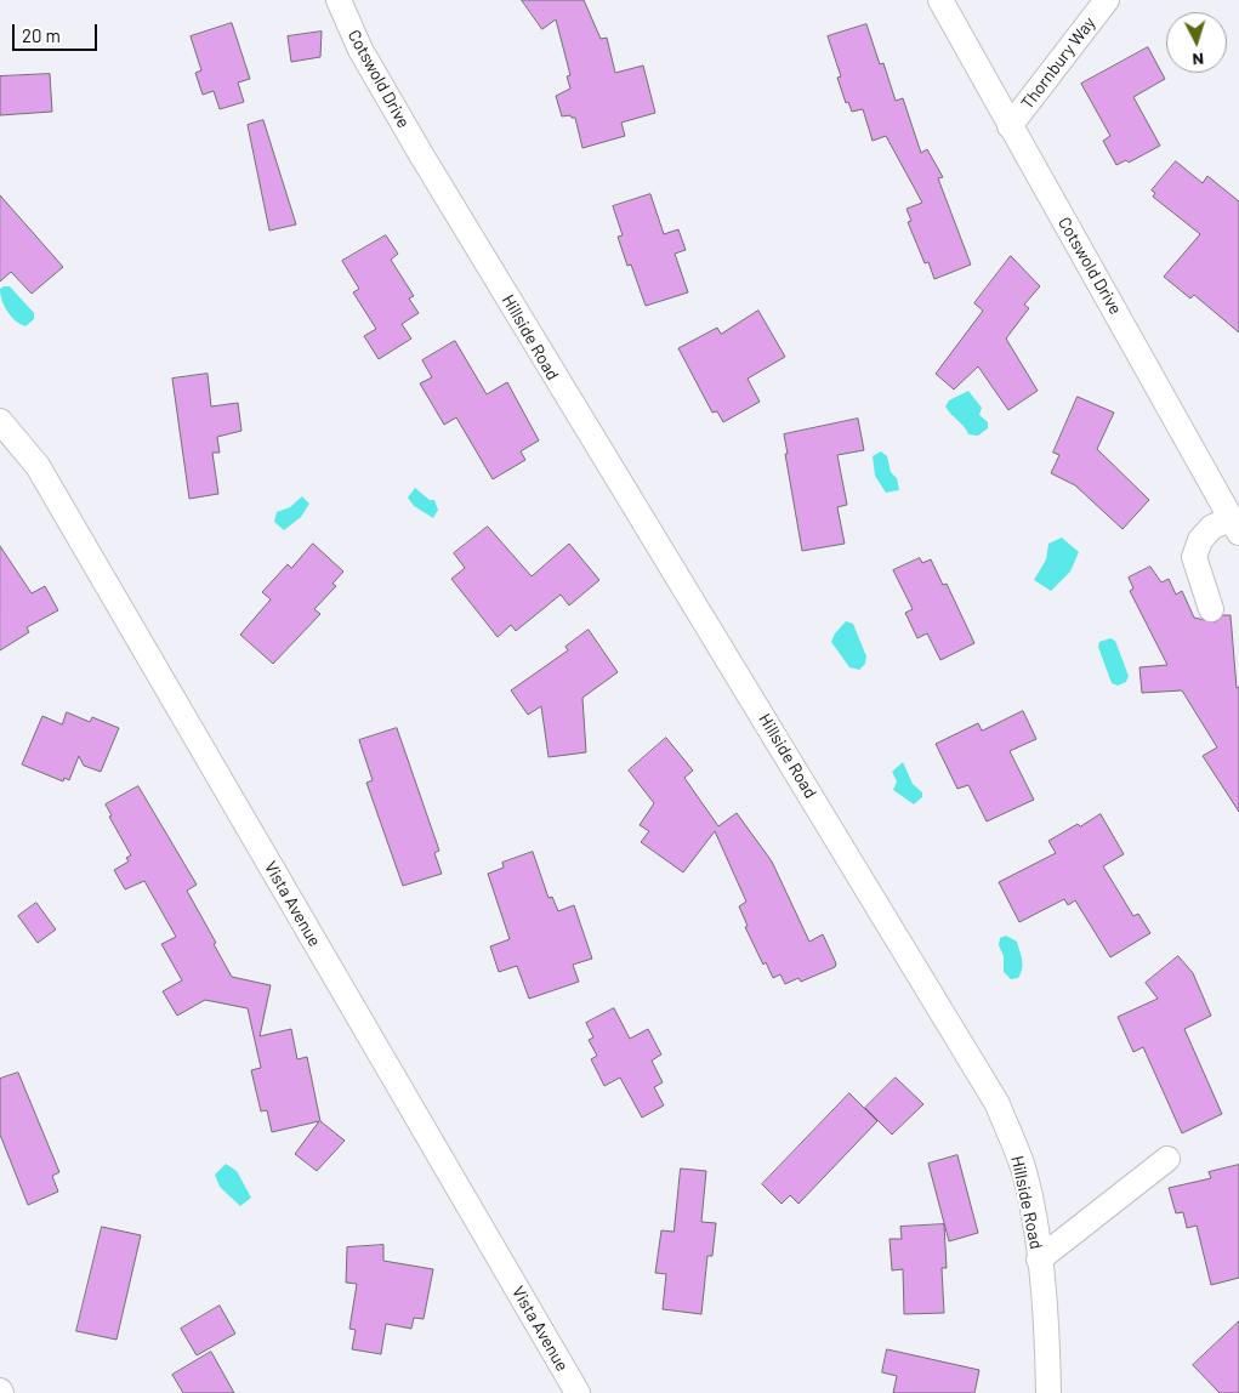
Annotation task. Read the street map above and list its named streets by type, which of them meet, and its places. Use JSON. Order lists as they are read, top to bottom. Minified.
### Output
{"streets":{"street":["Thornbury Way","Cotswold Drive","Hillside Road","Vista Avenue"]},"crossings":[["Thornbury Way","Cotswold Drive"],["Cotswold Drive","Hillside Road"]],"scale_bar":"20 m","north":"bottom"}
